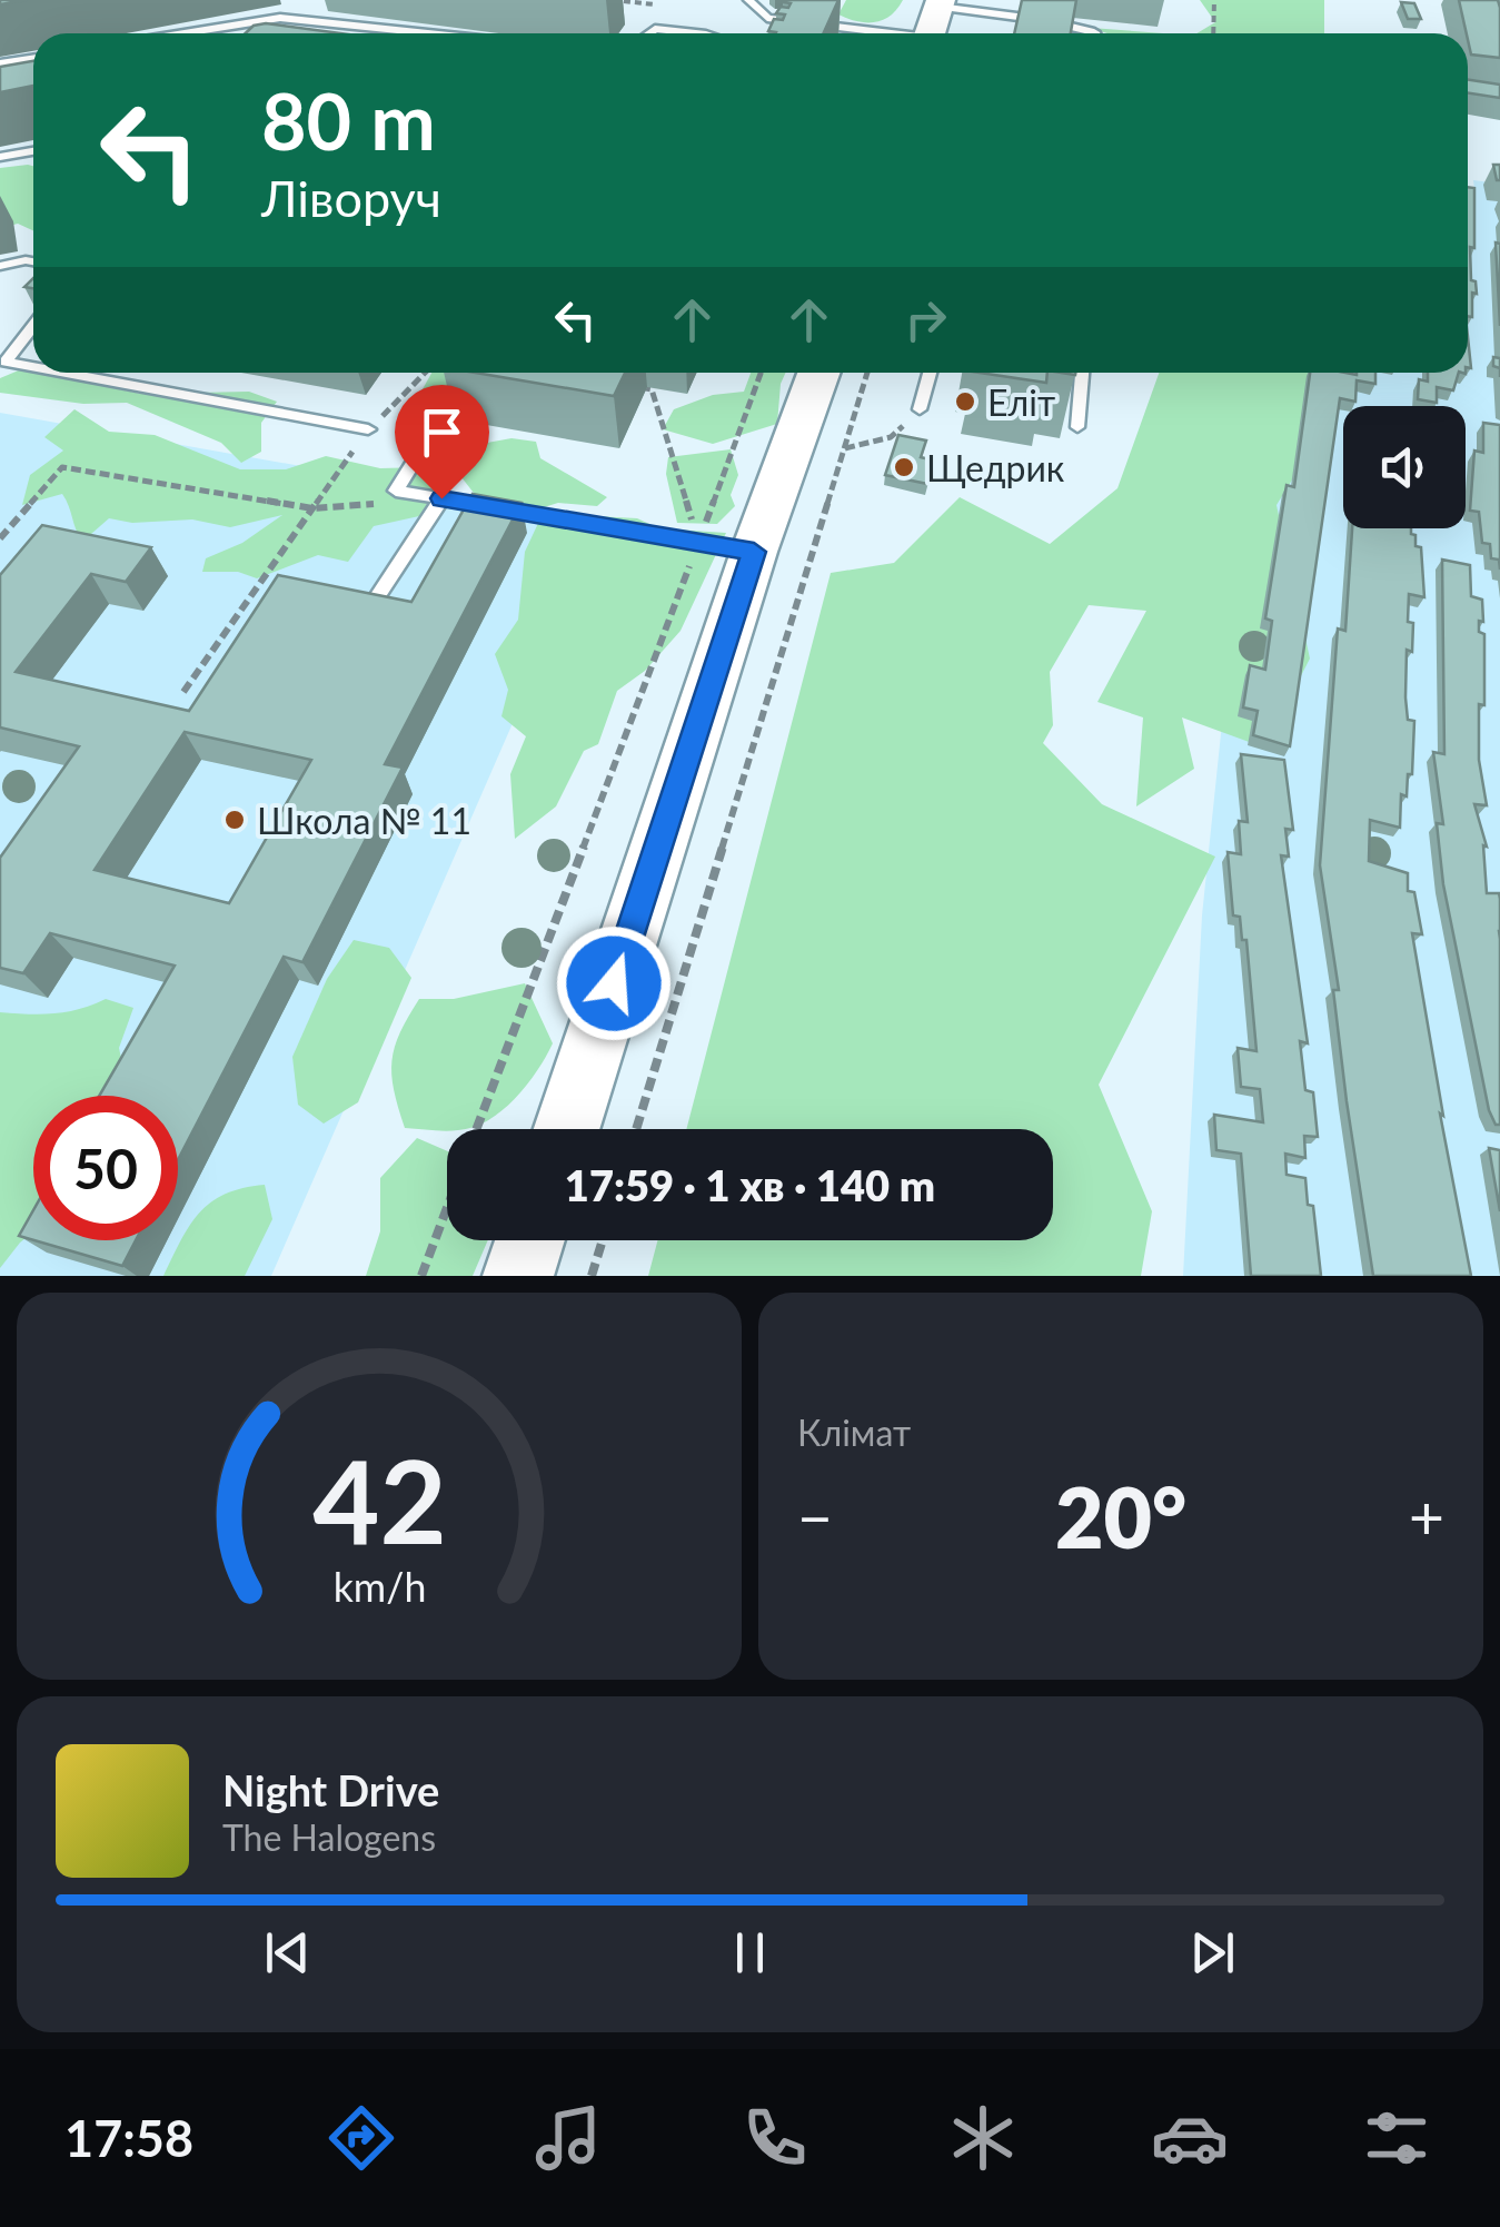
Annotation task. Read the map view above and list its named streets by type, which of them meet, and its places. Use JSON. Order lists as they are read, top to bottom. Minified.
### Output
{"places":["Еліт","Щедрик","Школа № 11"],"page":{"turn":["80 m","Ліворуч"],"limit":"50","trip":"17:59 · 1 хв · 140 m","tile":"Клімат","heat":["−","20°","+"],"song":["Night Drive","The Halogens"],"tabs":"17:58","gauge":["42","km/h"]}}
